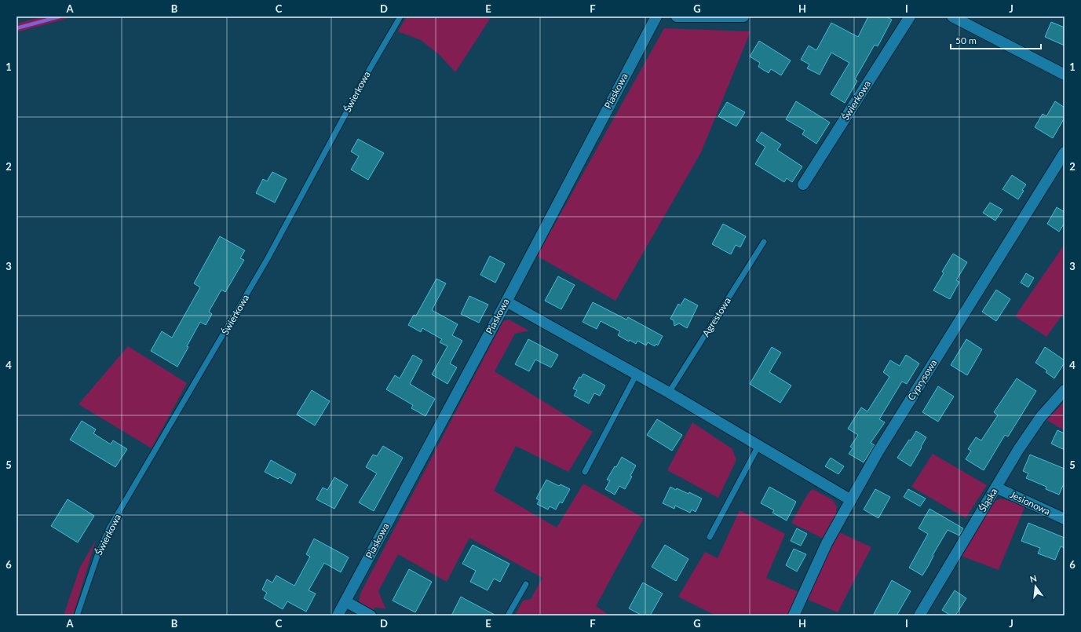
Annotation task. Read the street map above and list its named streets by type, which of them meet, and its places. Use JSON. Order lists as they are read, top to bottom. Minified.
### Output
{"streets":{"street":["Piaskowa","Świerkowa","Cyprysowa","Śląska","Jesionowa"],"lane":["Agrestowa"]},"crossings":[["Śląska","Jesionowa"]],"scale_bar":"50 m","north":"top","grid":{"columns":["A","B","C","D","E","F","G","H","I","J"],"rows":["1","2","3","4","5","6"]}}
